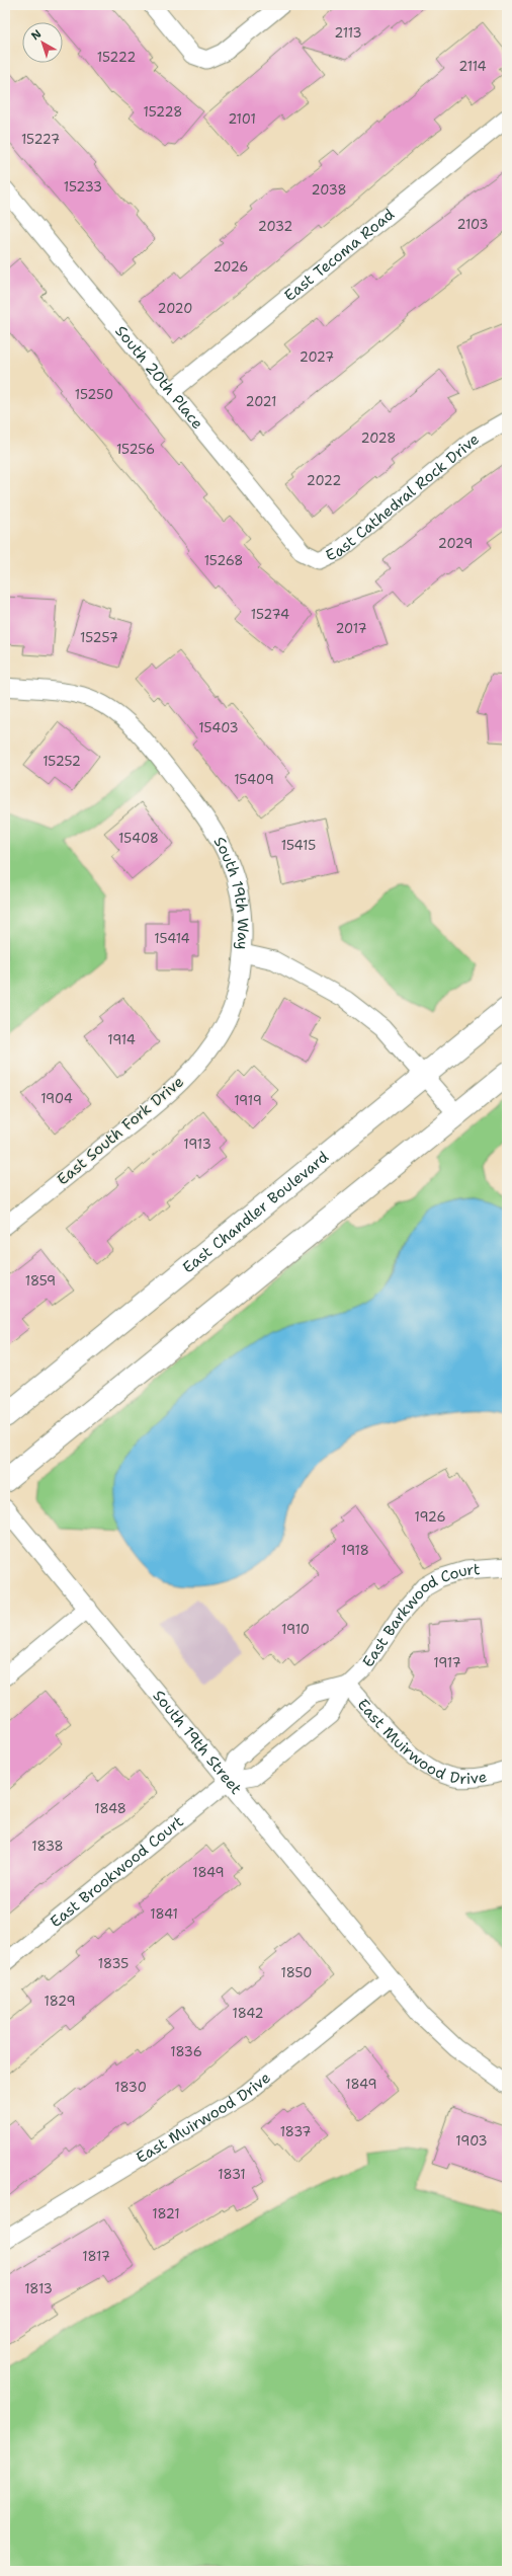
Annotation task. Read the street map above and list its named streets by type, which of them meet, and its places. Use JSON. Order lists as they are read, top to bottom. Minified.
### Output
{"streets":{"main road":["East Chandler Boulevard"],"street":["East Tecoma Road","South 20th Place","East Cathedral Rock Drive","South 19th Way","East South Fork Drive","East Barkwood Court","East Muirwood Drive","South 19th Street","East Brookwood Court"]},"crossings":[["East Tecoma Road","South 20th Place"],["South 20th Place","East Cathedral Rock Drive"],["South 19th Way","East South Fork Drive"],["South 19th Way","East Chandler Boulevard"],["East Barkwood Court","East Muirwood Drive"],["East Barkwood Court","South 19th Street"],["East Barkwood Court","East Brookwood Court"],["East Muirwood Drive","South 19th Street"],["South 19th Street","East Brookwood Court"]],"house_numbers":["2113","15222","2114","15228","2101","15227","15233","2038","2103","2032","2026","2020","2027","15250","2021","2028","15256","2022","2029","15268","15274","2017","15257","15403","15252","15409","15408","15415","15414","1914","1904","1919","1913","1859","1926","1918","1910","1917","1848","1838","1849","1841","1835","1850","1829","1842","1836","1849","1830","1837","1903","1831","1821","1817","1813"],"north":"top left"}
